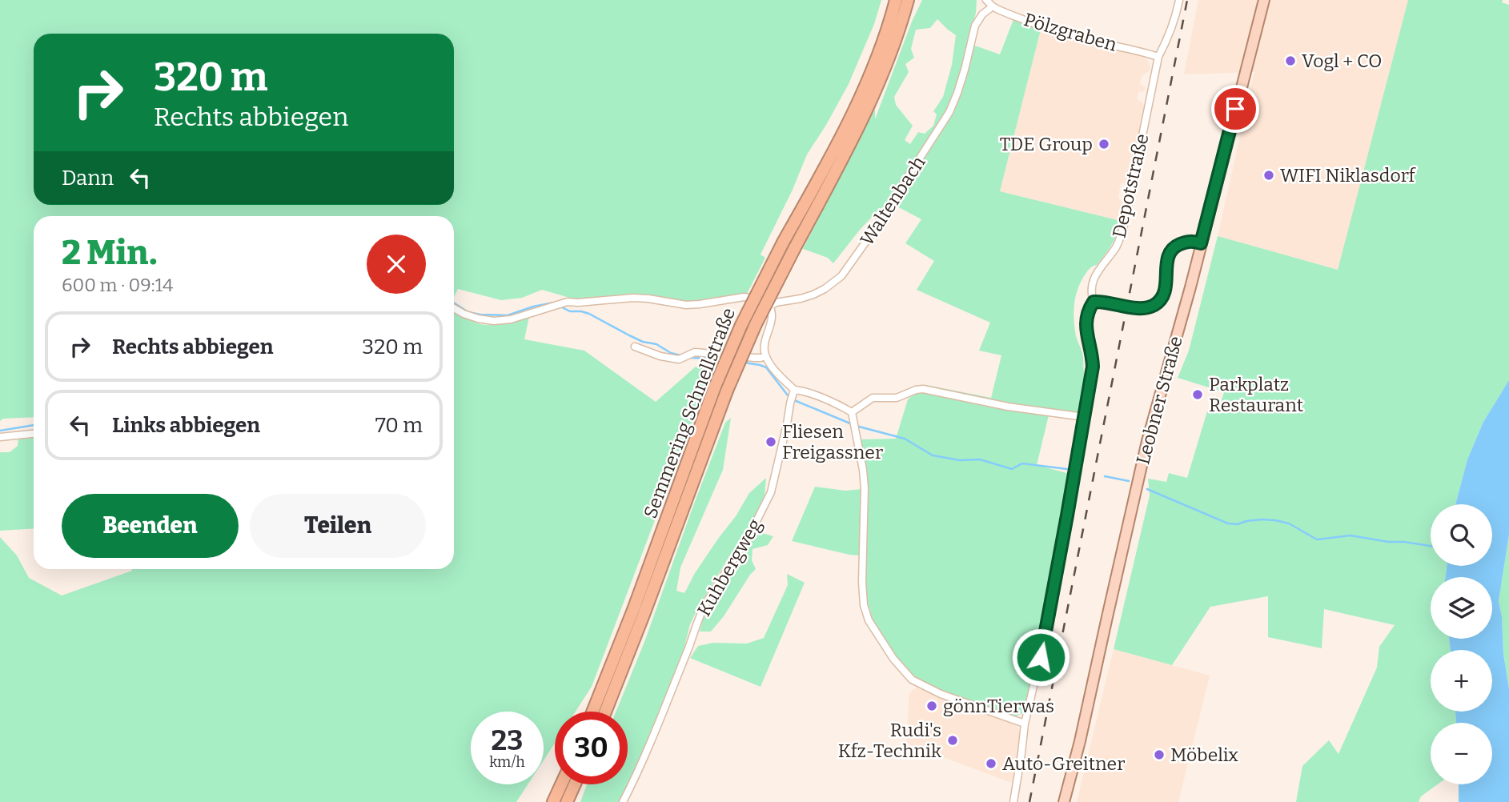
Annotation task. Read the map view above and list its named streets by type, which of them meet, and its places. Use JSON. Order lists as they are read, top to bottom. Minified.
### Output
{"streets":{"highway":["Semmering Schnellstraße"],"main road":["Leobner Straße"],"street":["Pölzgraben","Depotstraße","Waltenbach","Kuhbergweg"]},"crossings":[["Pölzgraben","Depotstraße"],["Pölzgraben","Waltenbach"]],"places":["Vogl + CO","TDE Group","WIFI Niklasdorf","Parkplatz Restaurant","Fliesen Freigassner","gönnTierwas","Rudi's Kfz-Technik","Möbelix","Auto-Greitner"],"page":{"turn":["320 m","Rechts abbiegen"],"then":"Dann","heading":["2 Min.","600 m · 09:14"],"list":[{"name":"Rechts abbiegen","value":"320 m"},{"name":"Links abbiegen","value":"70 m"}],"buttons":["Beenden","Teilen"],"map_buttons":["+","−"],"speed":"23 km/h","limit":"30"}}
